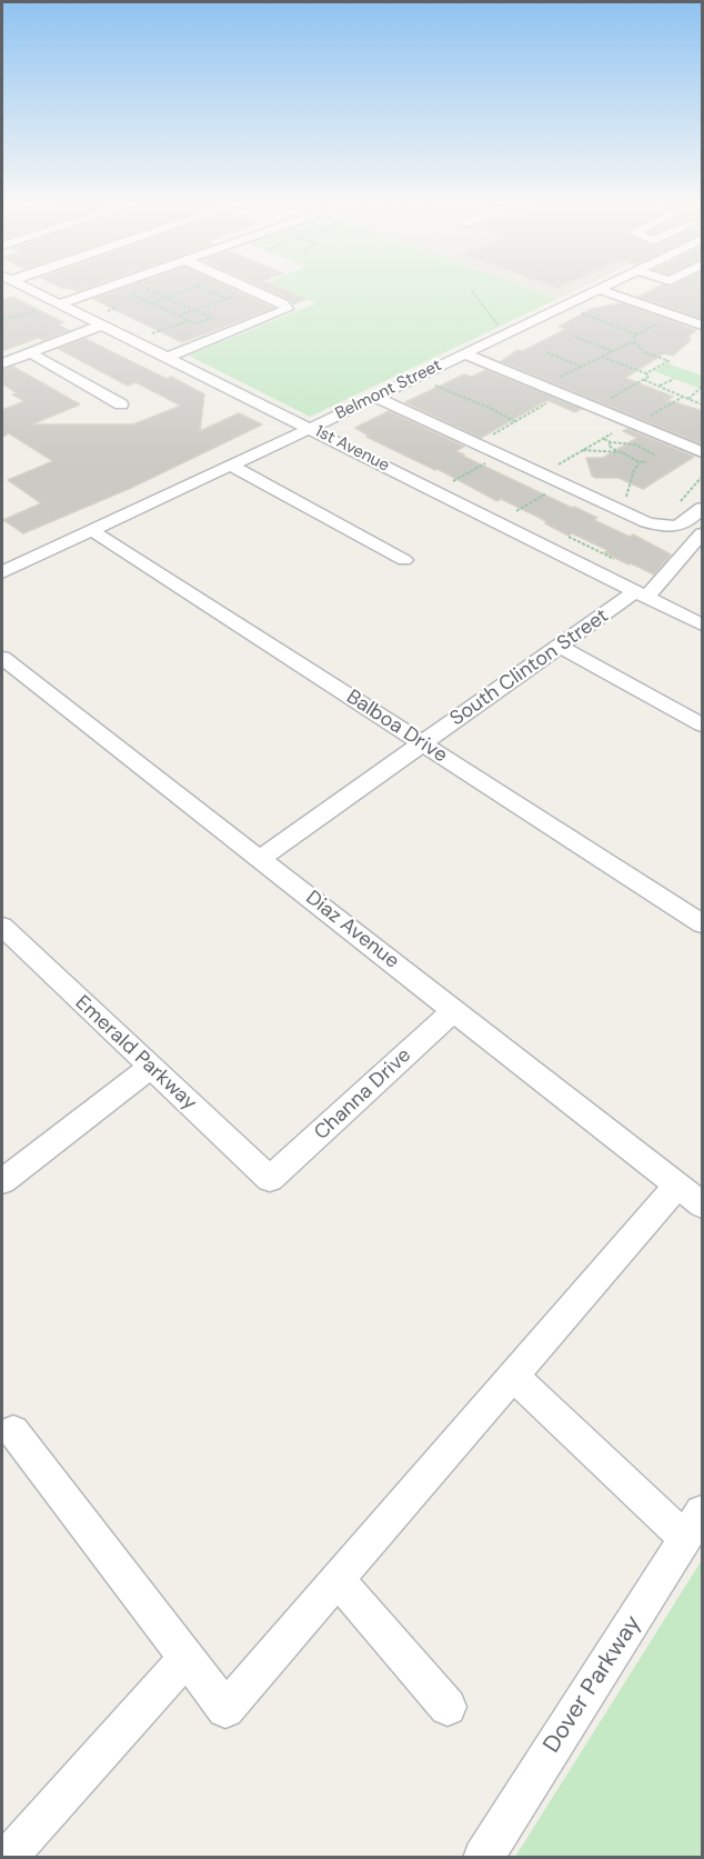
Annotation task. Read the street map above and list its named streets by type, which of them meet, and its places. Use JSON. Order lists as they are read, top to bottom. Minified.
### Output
{"streets":{"street":["Belmont Street","1st Avenue","South Clinton Street","Balboa Drive","Diaz Avenue","Emerald Parkway","Channa Drive","Dover Parkway"]},"crossings":[["Belmont Street","1st Avenue"],["Belmont Street","Balboa Drive"],["1st Avenue","South Clinton Street"],["South Clinton Street","Balboa Drive"],["South Clinton Street","Diaz Avenue"],["Diaz Avenue","Channa Drive"],["Emerald Parkway","Channa Drive"]]}
